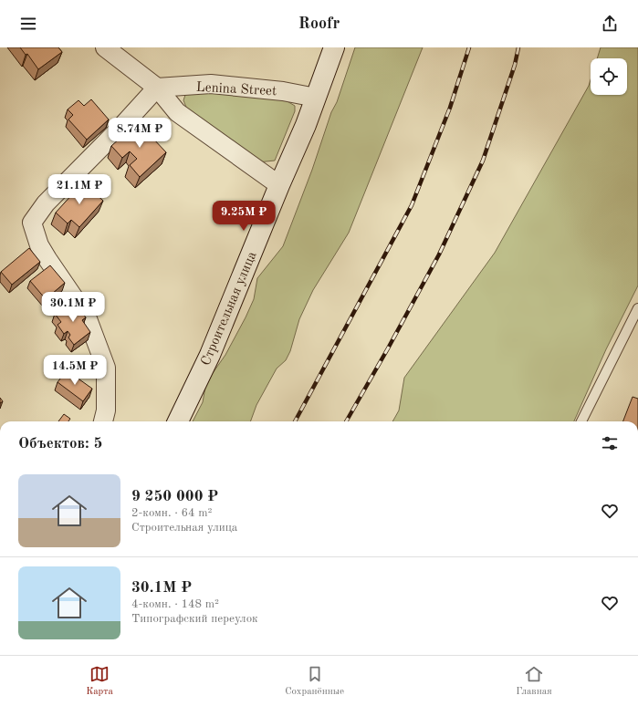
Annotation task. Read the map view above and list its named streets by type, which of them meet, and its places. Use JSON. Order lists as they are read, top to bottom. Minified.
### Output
{"streets":{"street":["Lenina Street","Строительная улица"]},"crossings":[["Lenina Street","Строительная улица"]],"page":{"header":"Roofr","price":["8.74M ₽","21.1M ₽","9.25M ₽","30.1M ₽","14.5M ₽"],"heading":"Объектов: 5","list":[{"name":"9 250 000 ₽","note":"2-комн. · 64 m² · Строительная улица"},{"name":"30.1M ₽","note":"4-комн. · 148 m² · Типографский переулок"}],"tabs":["Карта","Сохранённые","Главная"]}}
